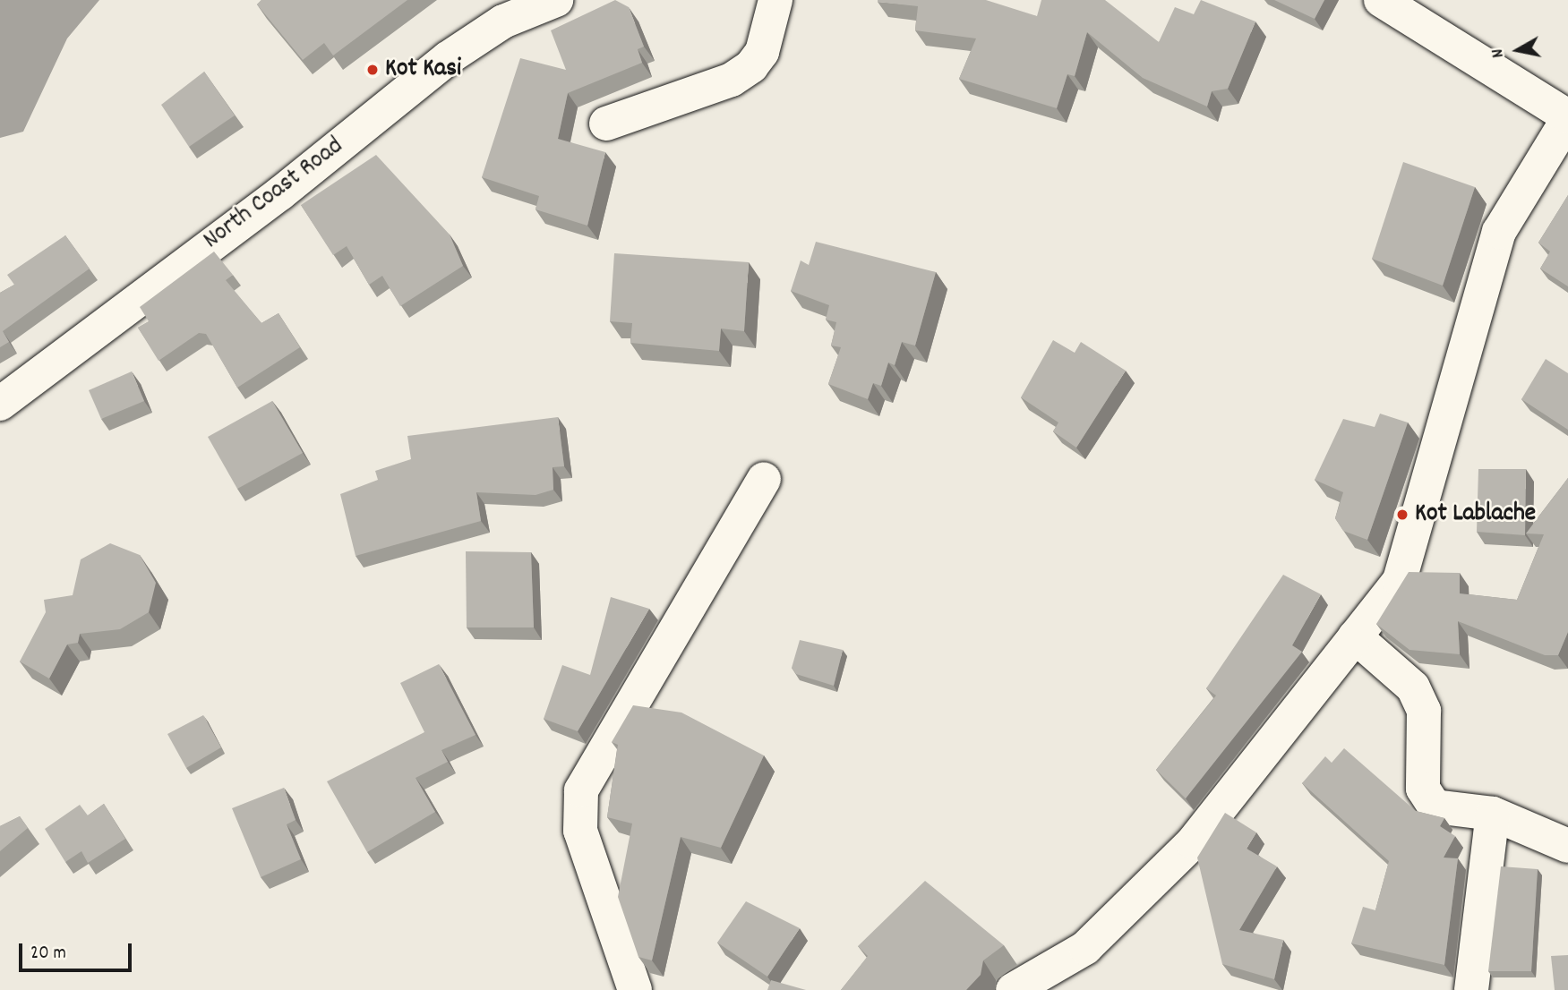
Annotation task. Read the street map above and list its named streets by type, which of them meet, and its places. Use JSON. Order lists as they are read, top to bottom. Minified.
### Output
{"streets":{"street":["North Coast Road"]},"places":["Kot Kasi","Kot Lablache"],"scale_bar":"20 m","north":"left"}
